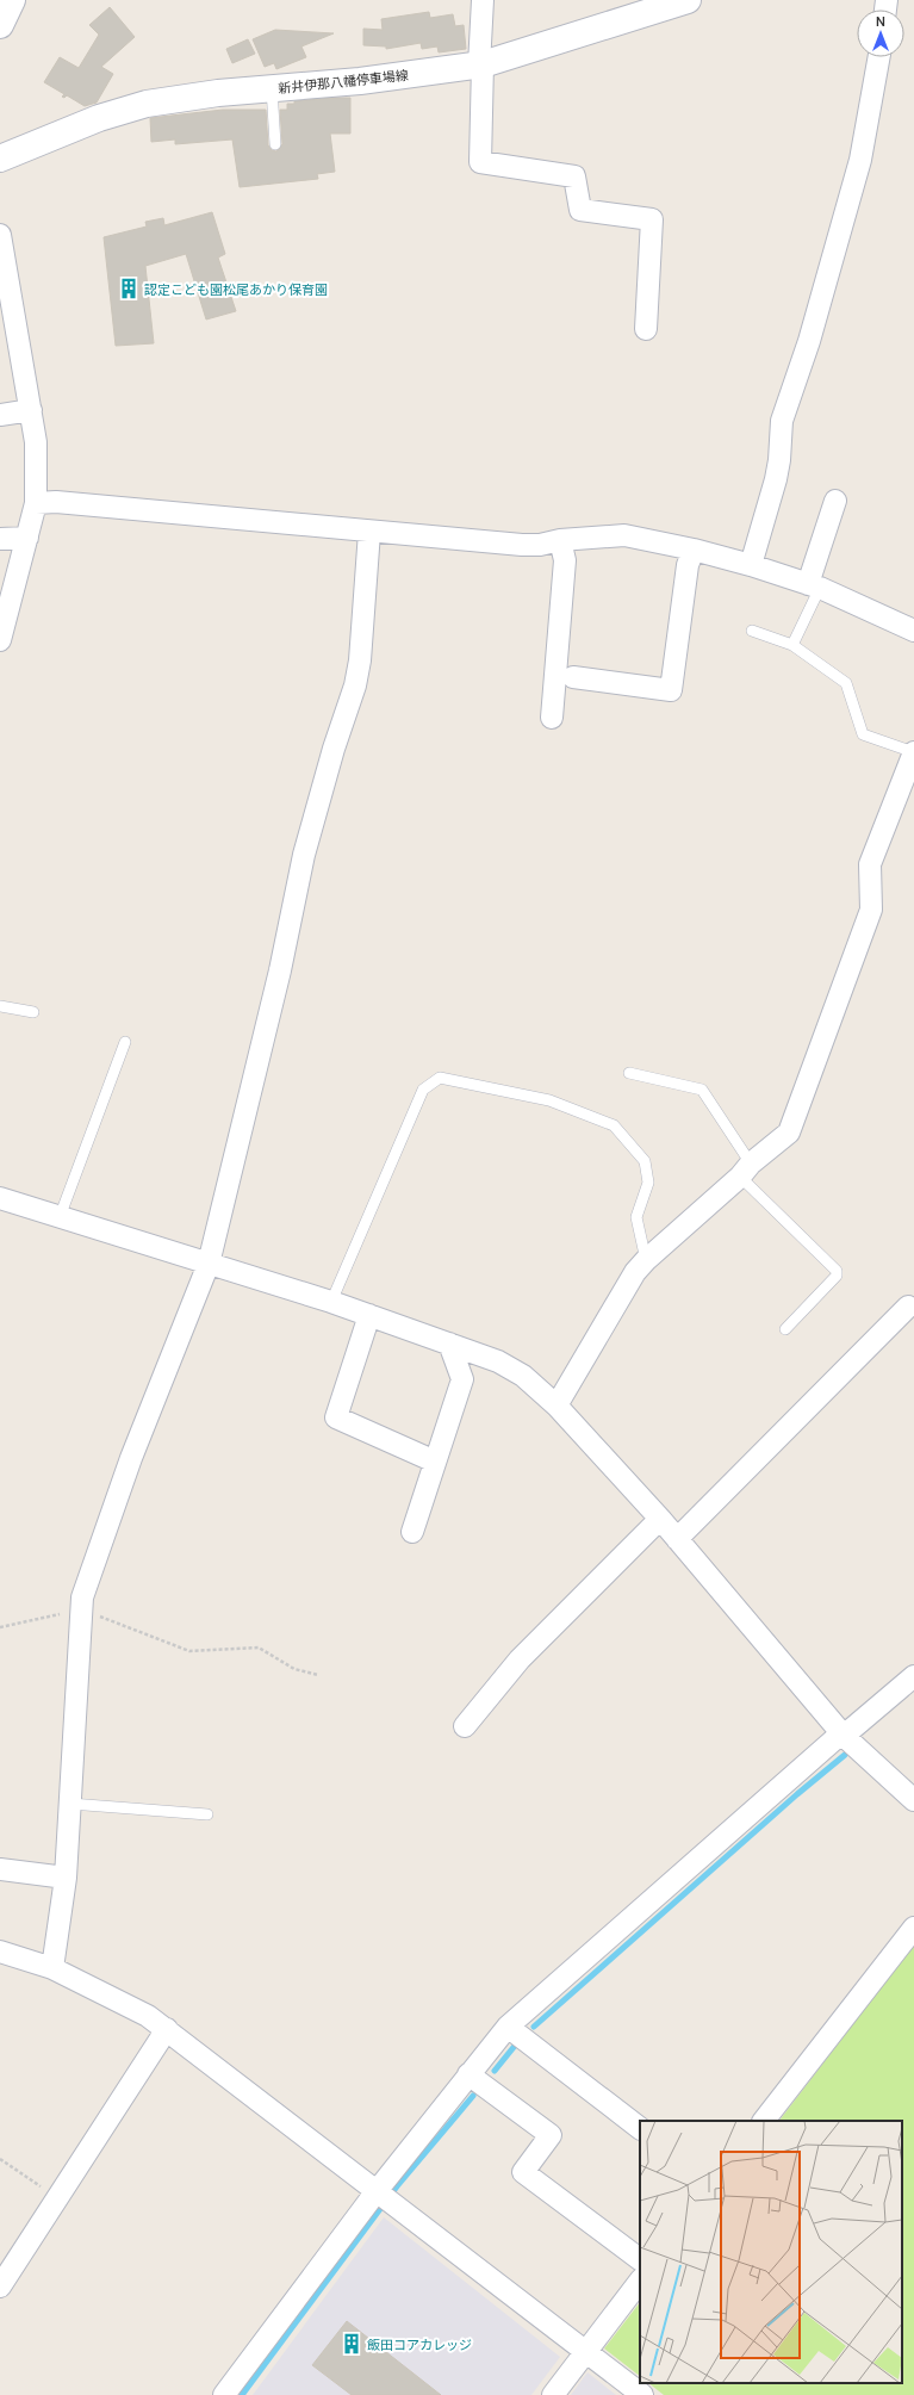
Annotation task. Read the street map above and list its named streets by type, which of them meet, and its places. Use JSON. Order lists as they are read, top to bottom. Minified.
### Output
{"streets":{"main road":["新井伊那八幡停車場線"]},"places":{"building":["認定こども園松尾あかり保育園","飯田コアカレッジ"]},"north":"top"}
